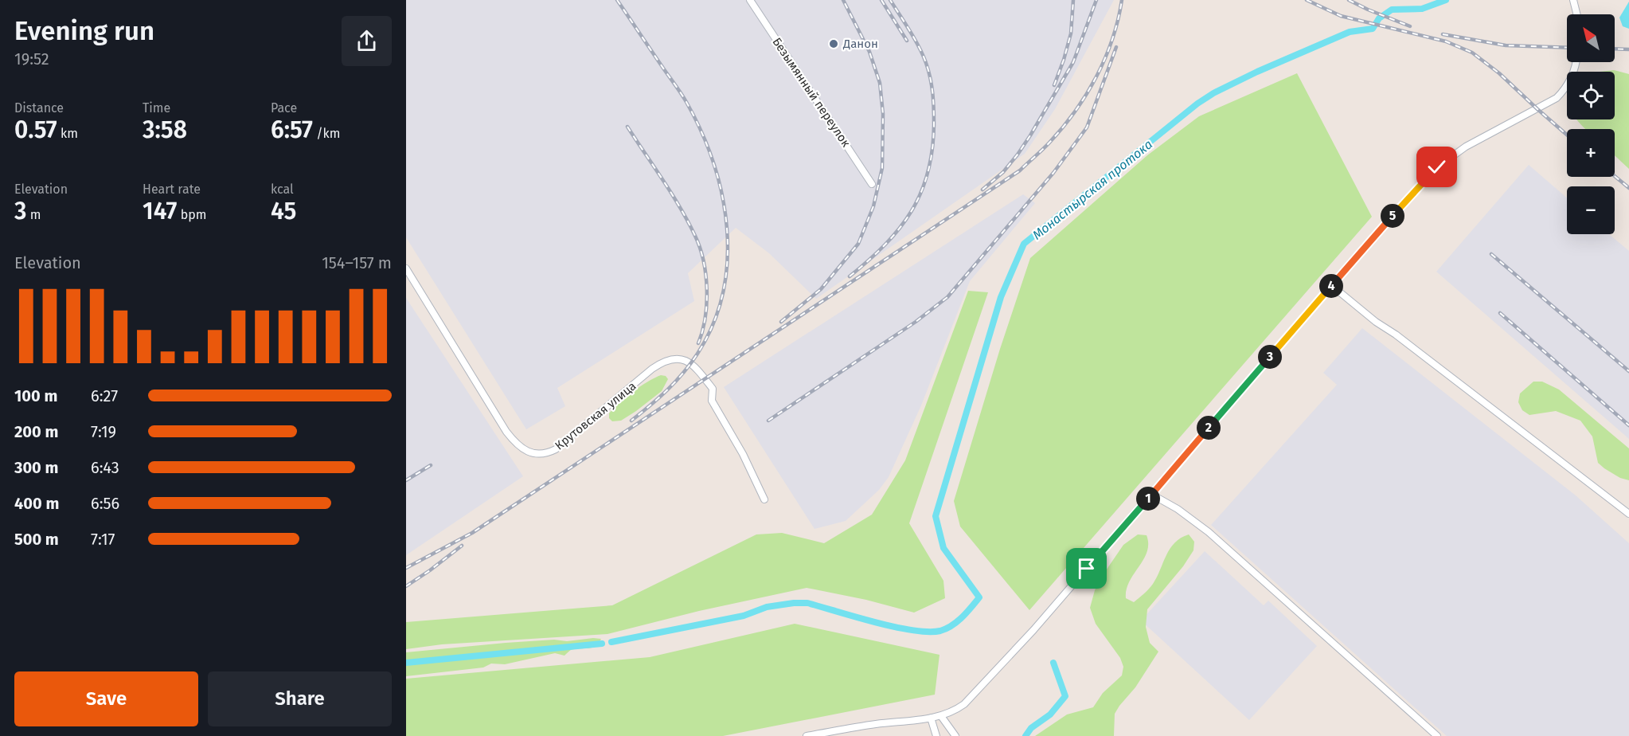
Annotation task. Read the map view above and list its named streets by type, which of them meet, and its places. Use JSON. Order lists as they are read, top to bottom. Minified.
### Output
{"streets":{"street":["Безымянный переулок","Крутовская улица"]},"water":["Монастырская протока"],"places":["Данон"],"north":"top left","page":{"heading":["Evening run","19:52"],"map_buttons":["+","−"],"stats":[["Distance","0.57 km"],["Time","3:58"],["Pace","6:57 /km"],["Elevation","3 m"],["Heart rate","147 bpm"],["kcal","45"]],"pins":["5","4","3","2","1"],"chart":["Elevation","154–157 m"],"list":[{"name":"100 m","note":"6:27"},{"name":"200 m","note":"7:19"},{"name":"300 m","note":"6:43"},{"name":"400 m","note":"6:56"},{"name":"500 m","note":"7:17"}],"buttons":["Save","Share"]}}
